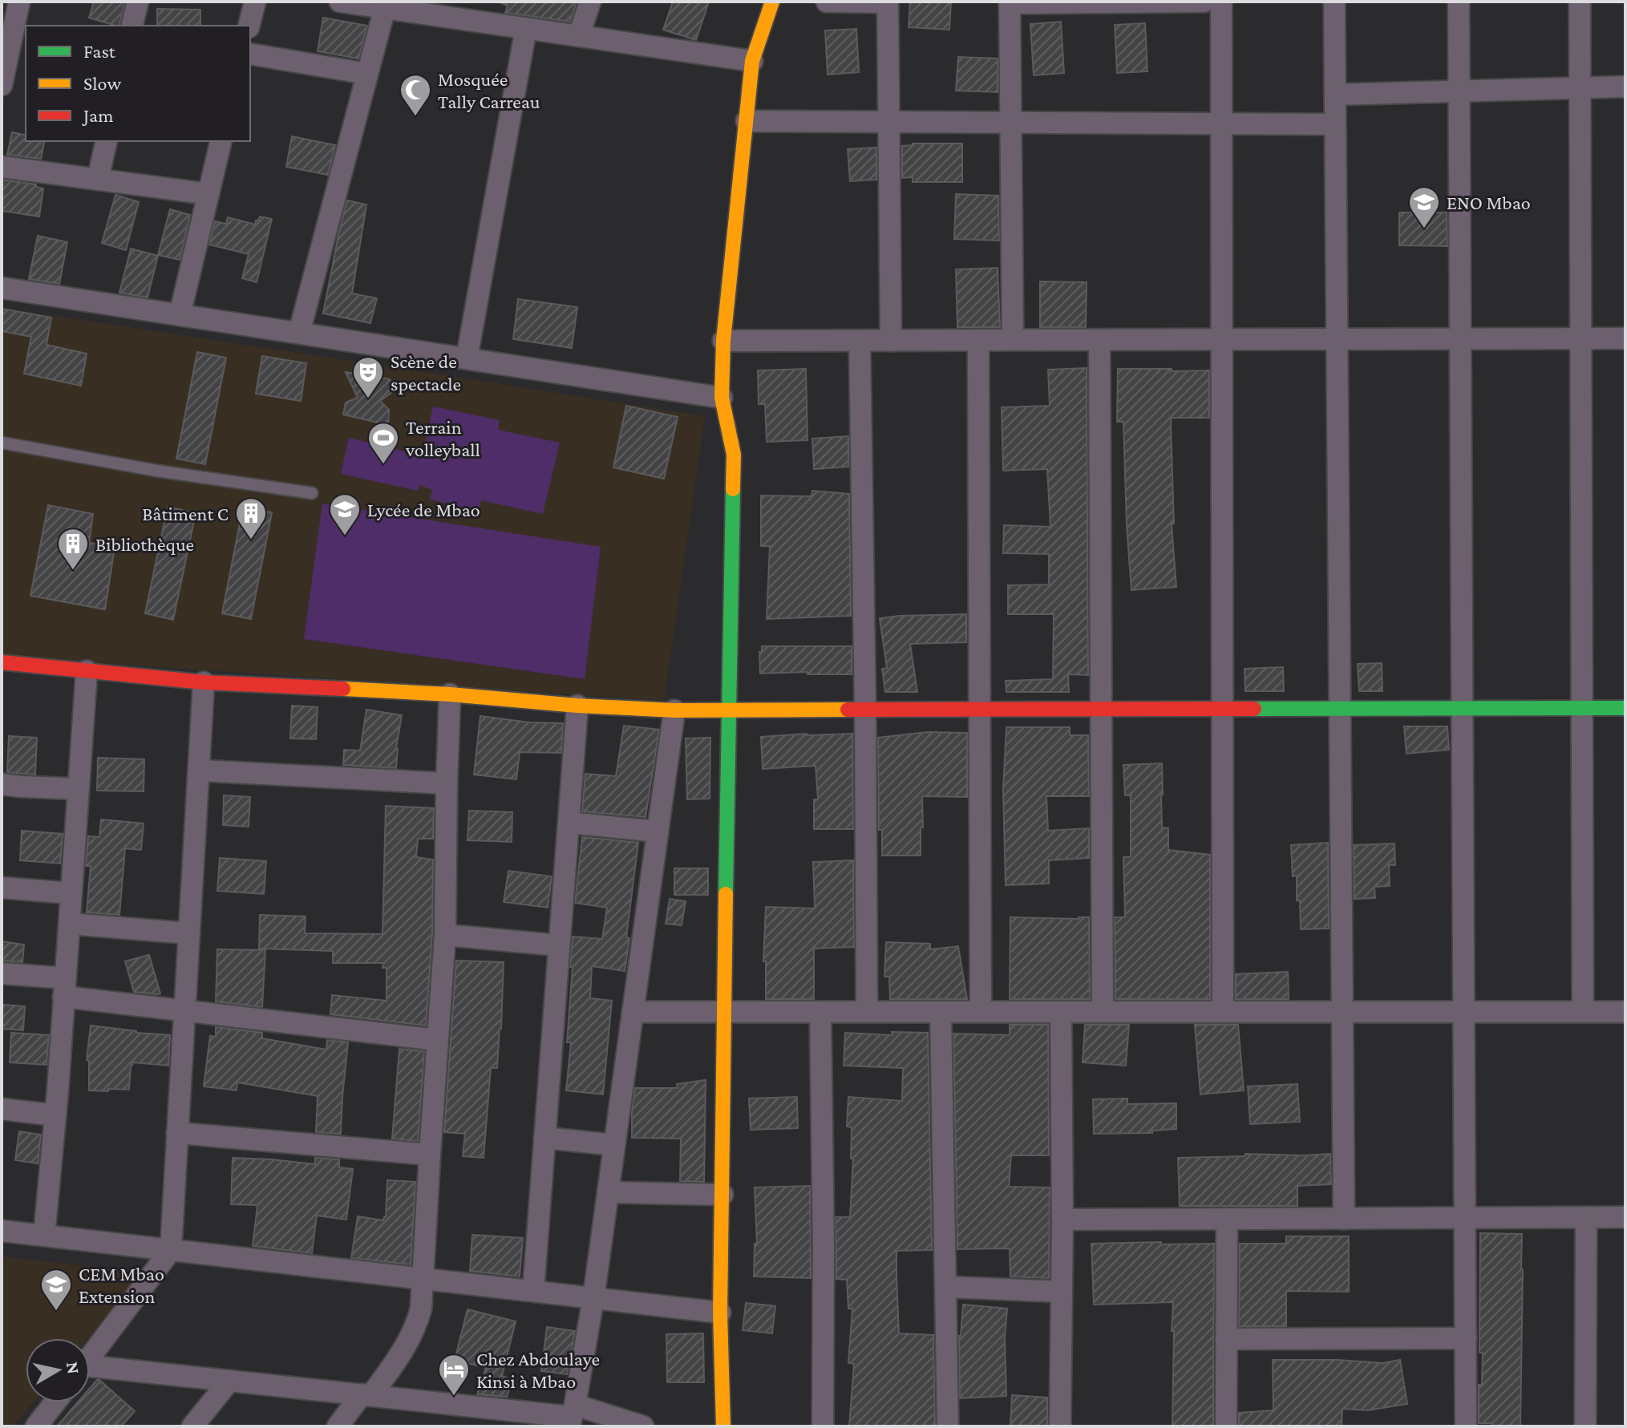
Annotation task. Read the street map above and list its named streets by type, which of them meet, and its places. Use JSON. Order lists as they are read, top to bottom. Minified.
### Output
{"places":{"mosque":["Mosquée Tally Carreau"],"school or university":["ENO Mbao","Lycée de Mbao","CEM Mbao Extension"],"theatre":["Scène de spectacle"],"sports":["Terrain volleyball"],"building":["Bâtiment C","Bibliothèque"],"hotel":["Chez Abdoulaye Kinsi à Mbao"]},"legend":["Fast","Slow","Jam"],"north":"right"}
